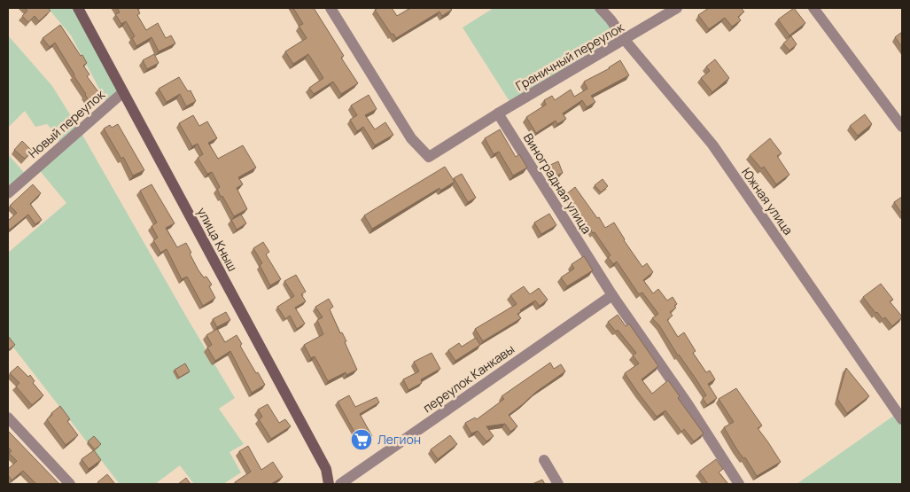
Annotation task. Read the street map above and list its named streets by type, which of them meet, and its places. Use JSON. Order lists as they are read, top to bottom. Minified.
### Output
{"streets":{"street":["Граничный переулок","Новый переулок","Виноградная улица","Южная улица","улица Кныш","переулок Канкавы"]},"crossings":[["Граничный переулок","Виноградная улица"],["Граничный переулок","Южная улица"],["Новый переулок","улица Кныш"],["Виноградная улица","переулок Канкавы"]],"places":{"supermarket":["Легион"]}}
